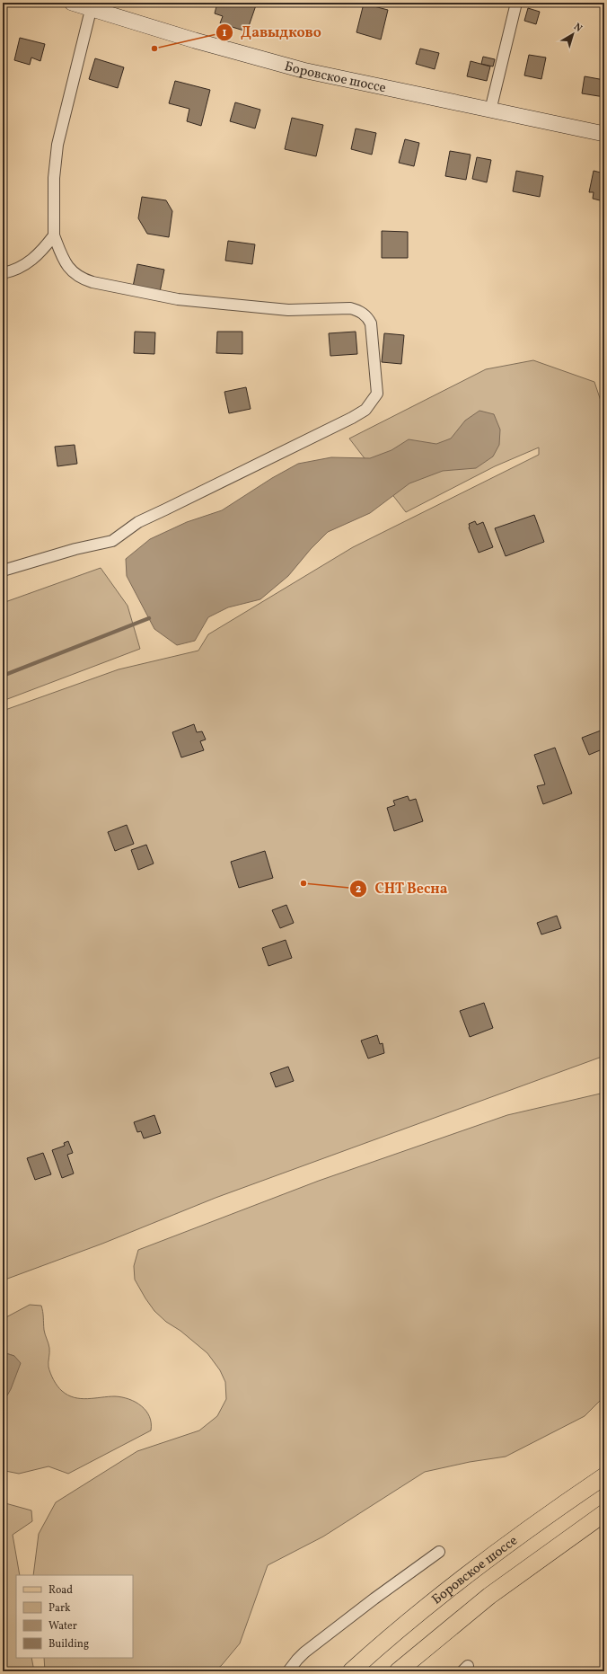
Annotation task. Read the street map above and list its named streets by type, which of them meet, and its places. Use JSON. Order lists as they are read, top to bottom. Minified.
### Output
{"streets":{"main road":["Боровское шоссе"]},"places":["Давыдково","СНТ Весна"],"legend":["Road","Park","Water","Building"],"north":"top right"}
